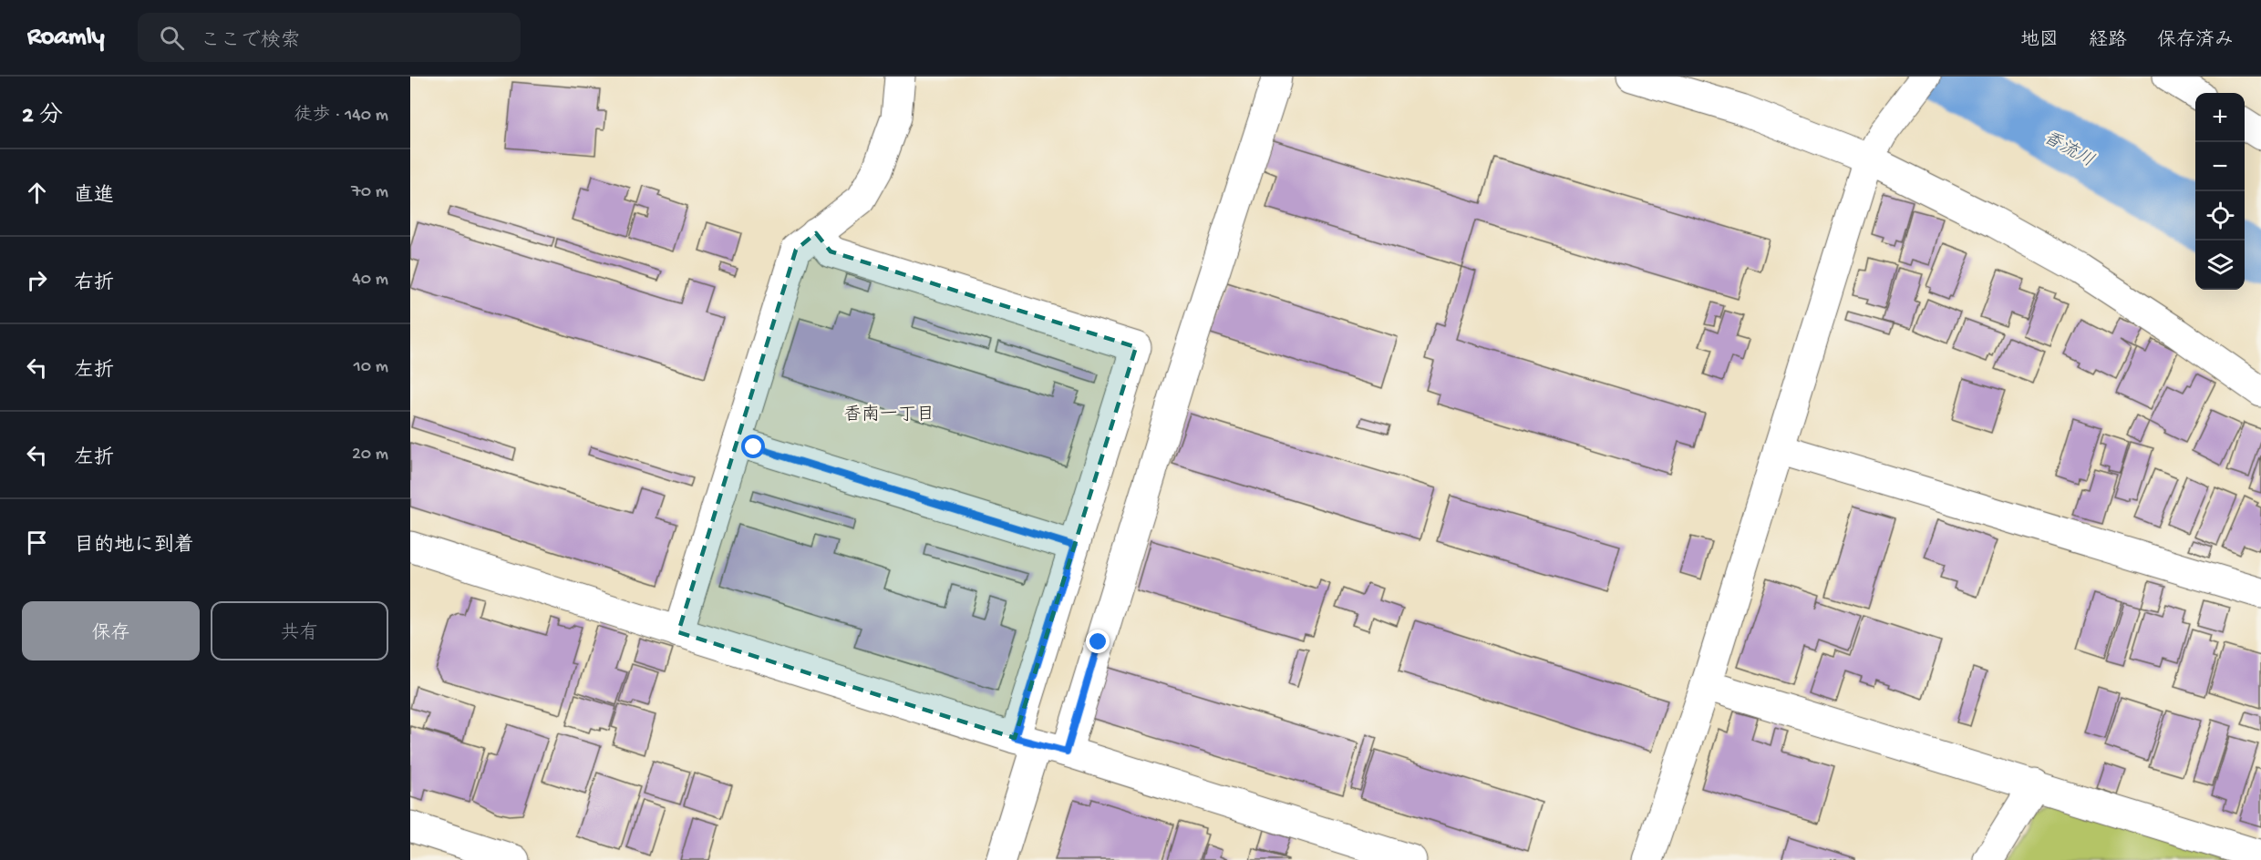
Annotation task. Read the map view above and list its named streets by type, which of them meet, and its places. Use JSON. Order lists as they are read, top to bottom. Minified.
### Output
{"districts":["香南一丁目"],"water":["香流川"],"page":{"header":"Roamly","search":"ここで検索","nav":["地図","経路","保存済み"],"heading":["2 分","徒歩 · 140 m"],"map_buttons":["+","−"],"list":[["直進","70 m"],["右折","40 m"],["左折","10 m"],["左折","20 m"],"目的地に到着"],"buttons":["保存","共有"]}}
